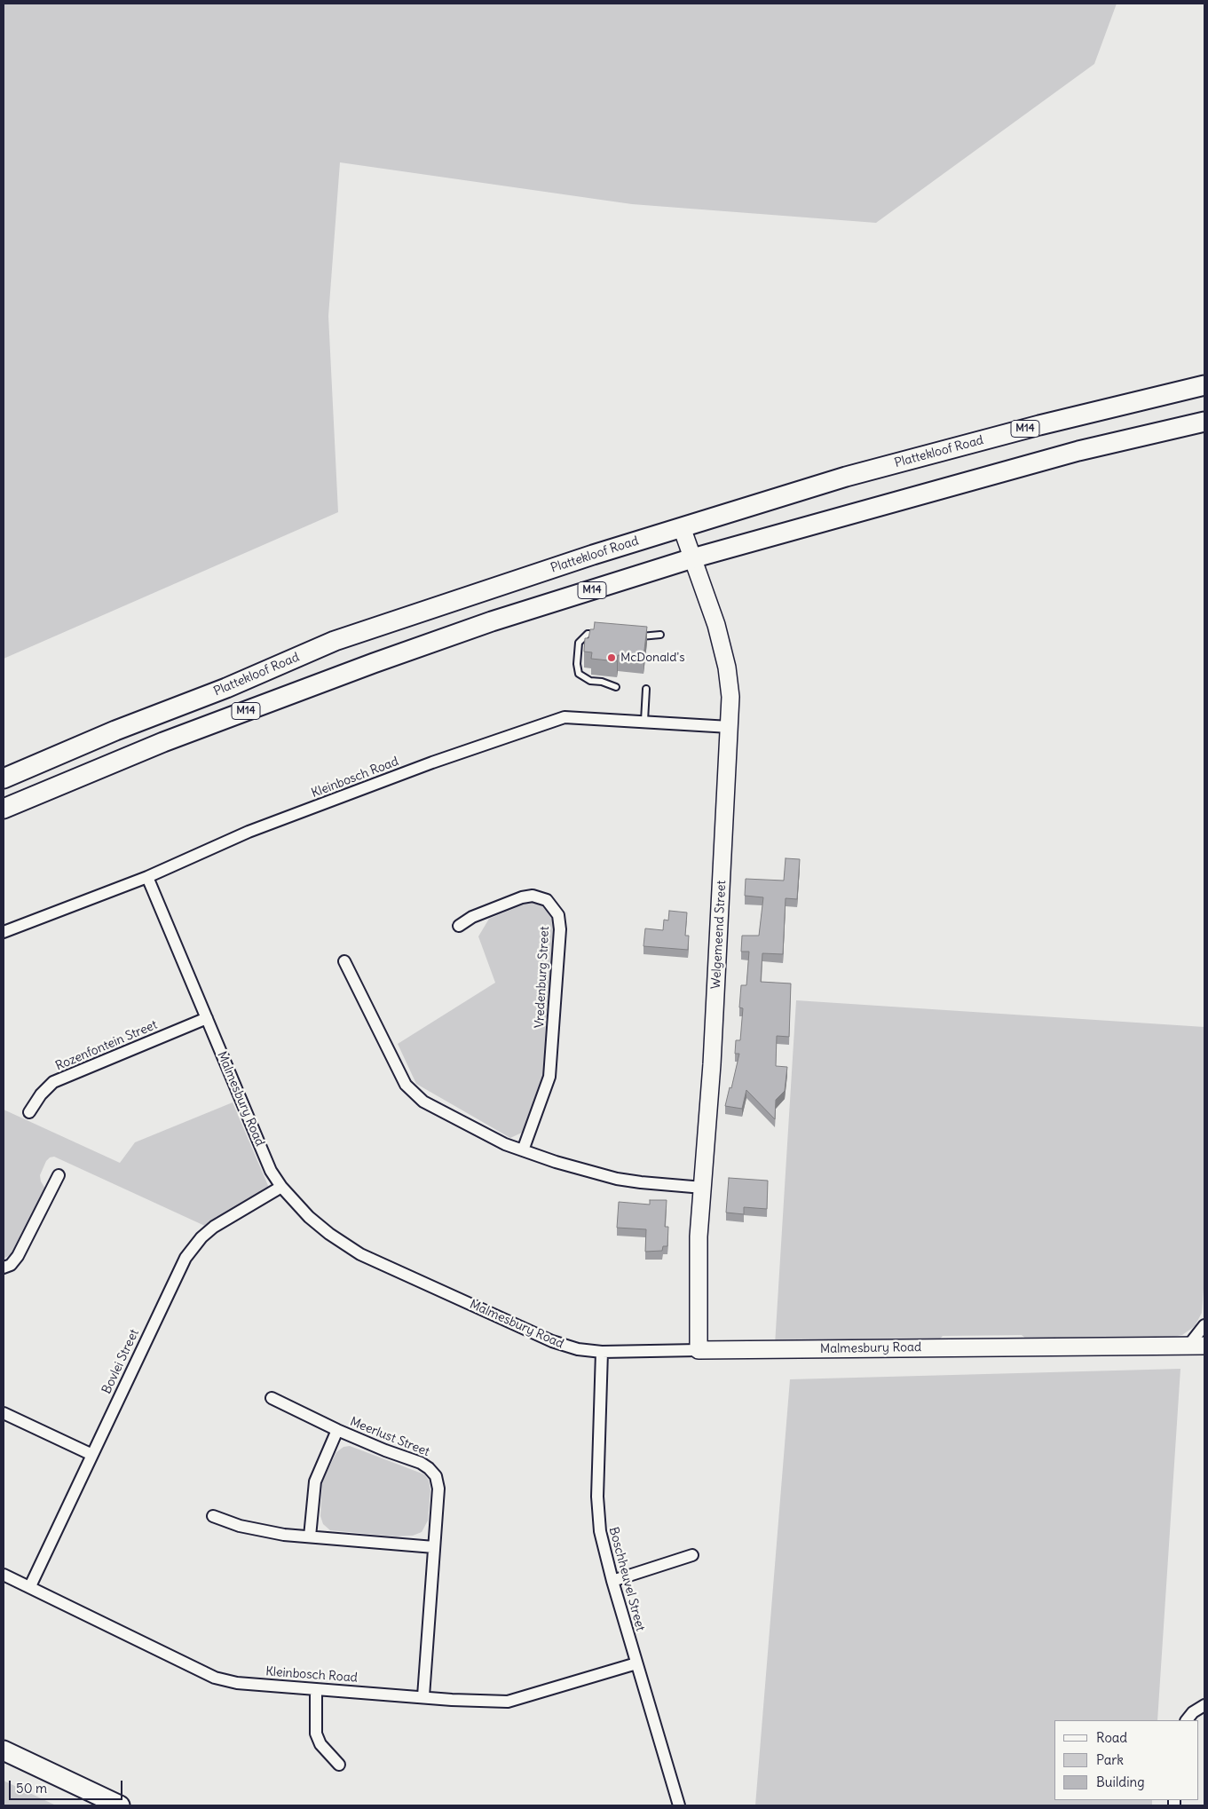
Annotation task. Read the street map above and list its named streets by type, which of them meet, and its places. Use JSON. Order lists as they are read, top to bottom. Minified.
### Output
{"streets":{"main road":["M14","Plattekloof Road"],"street":["Kleinbosch Road","Welgemeend Street","Vredenburg Street","Rozenfontein Street","Malmesbury Road","Bovlei Street","Meerlust Street","Boschheuvel Street"]},"crossings":[["M14","Welgemeend Street"],["Plattekloof Road","Welgemeend Street"],["Kleinbosch Road","Welgemeend Street"],["Kleinbosch Road","Malmesbury Road"],["Kleinbosch Road","Bovlei Street"],["Kleinbosch Road","Meerlust Street"],["Kleinbosch Road","Boschheuvel Street"],["Welgemeend Street","Malmesbury Road"],["Rozenfontein Street","Malmesbury Road"],["Malmesbury Road","Bovlei Street"],["Malmesbury Road","Boschheuvel Street"]],"places":["McDonald's"],"legend":["Road","Park","Building"],"scale_bar":"50 m"}
